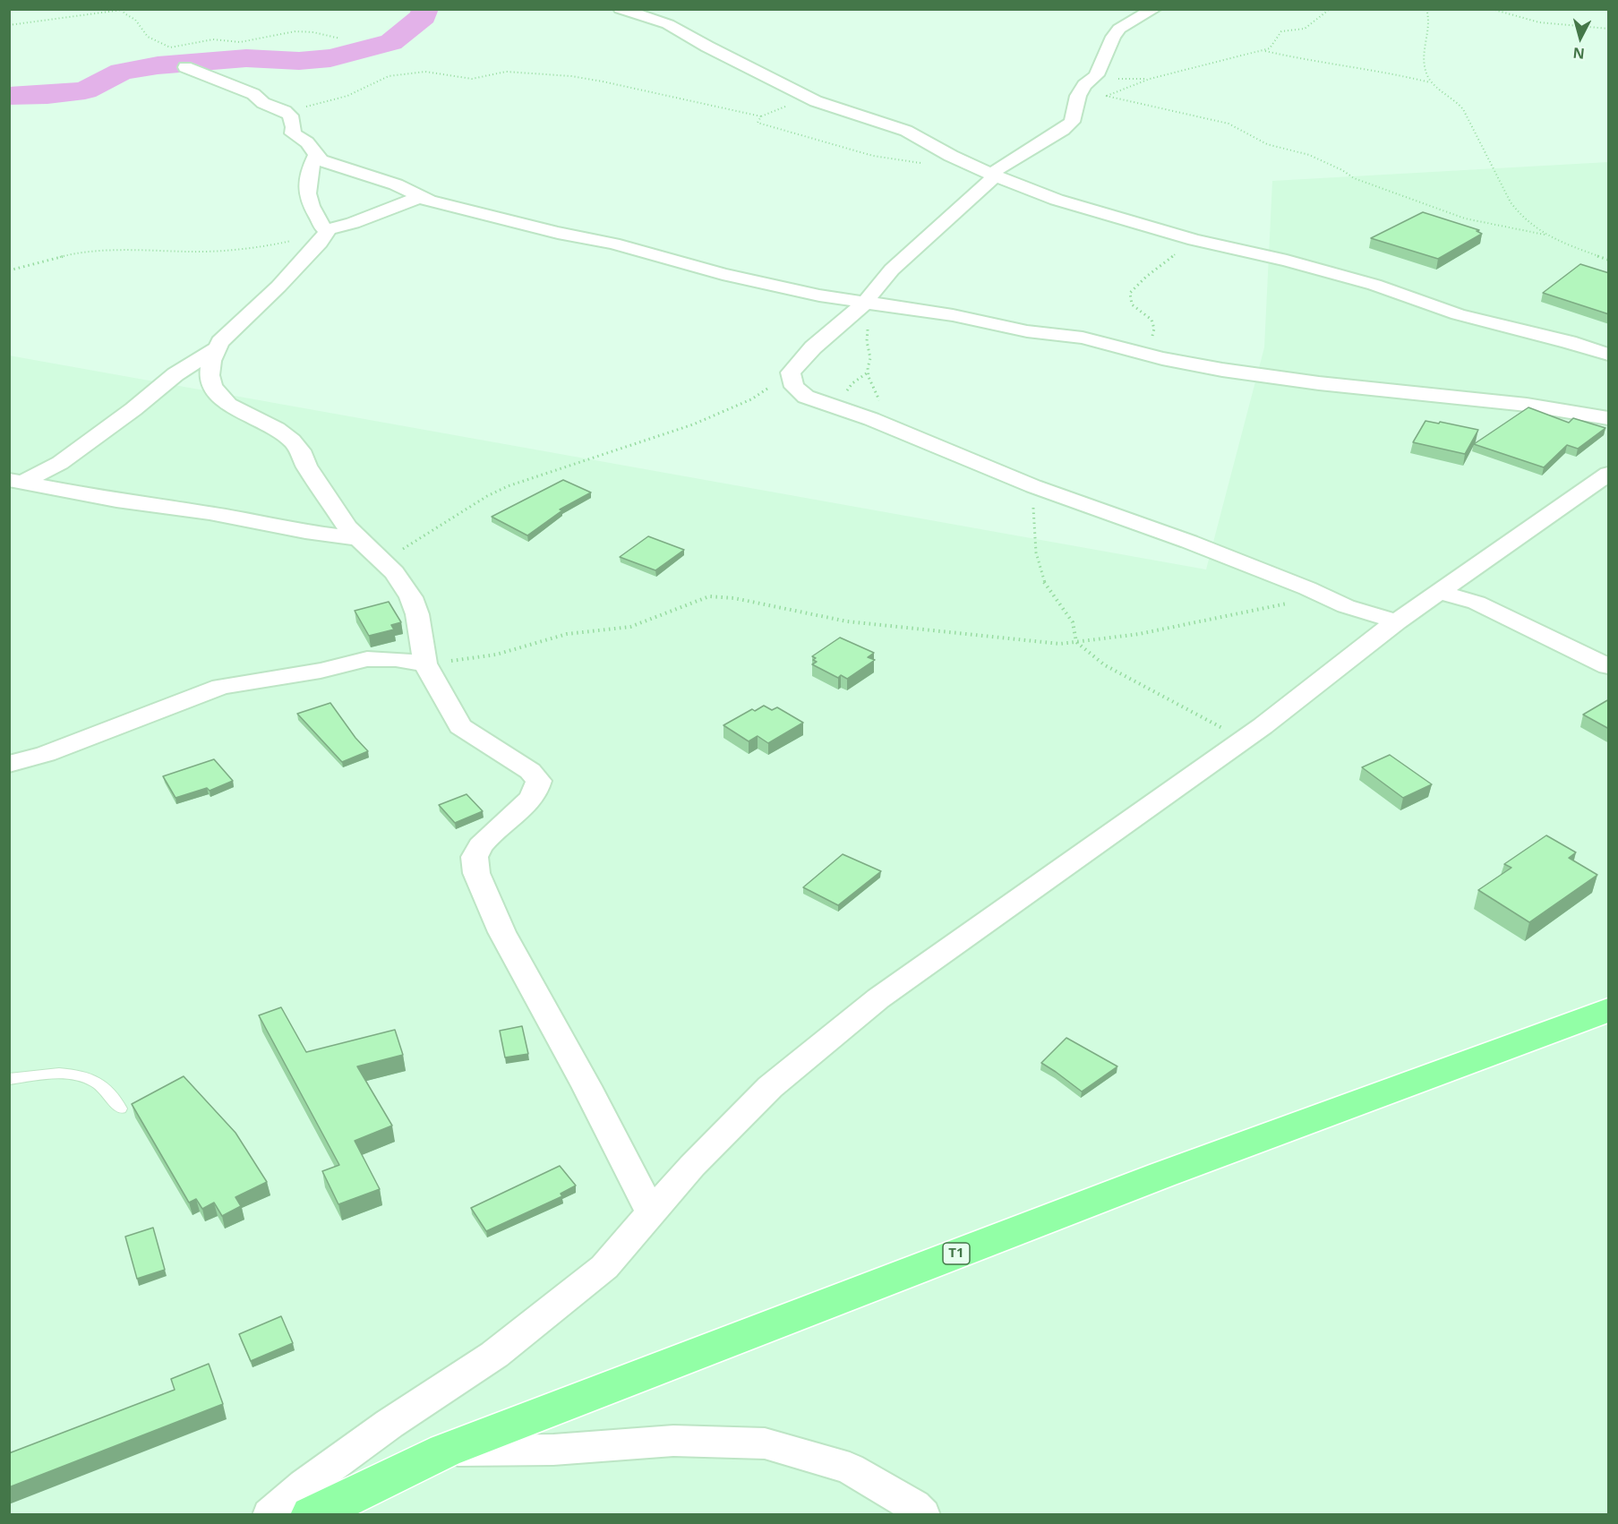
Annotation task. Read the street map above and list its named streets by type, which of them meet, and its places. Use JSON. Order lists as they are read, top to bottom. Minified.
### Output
{"streets":{"highway":["T1"]},"north":"bottom"}
